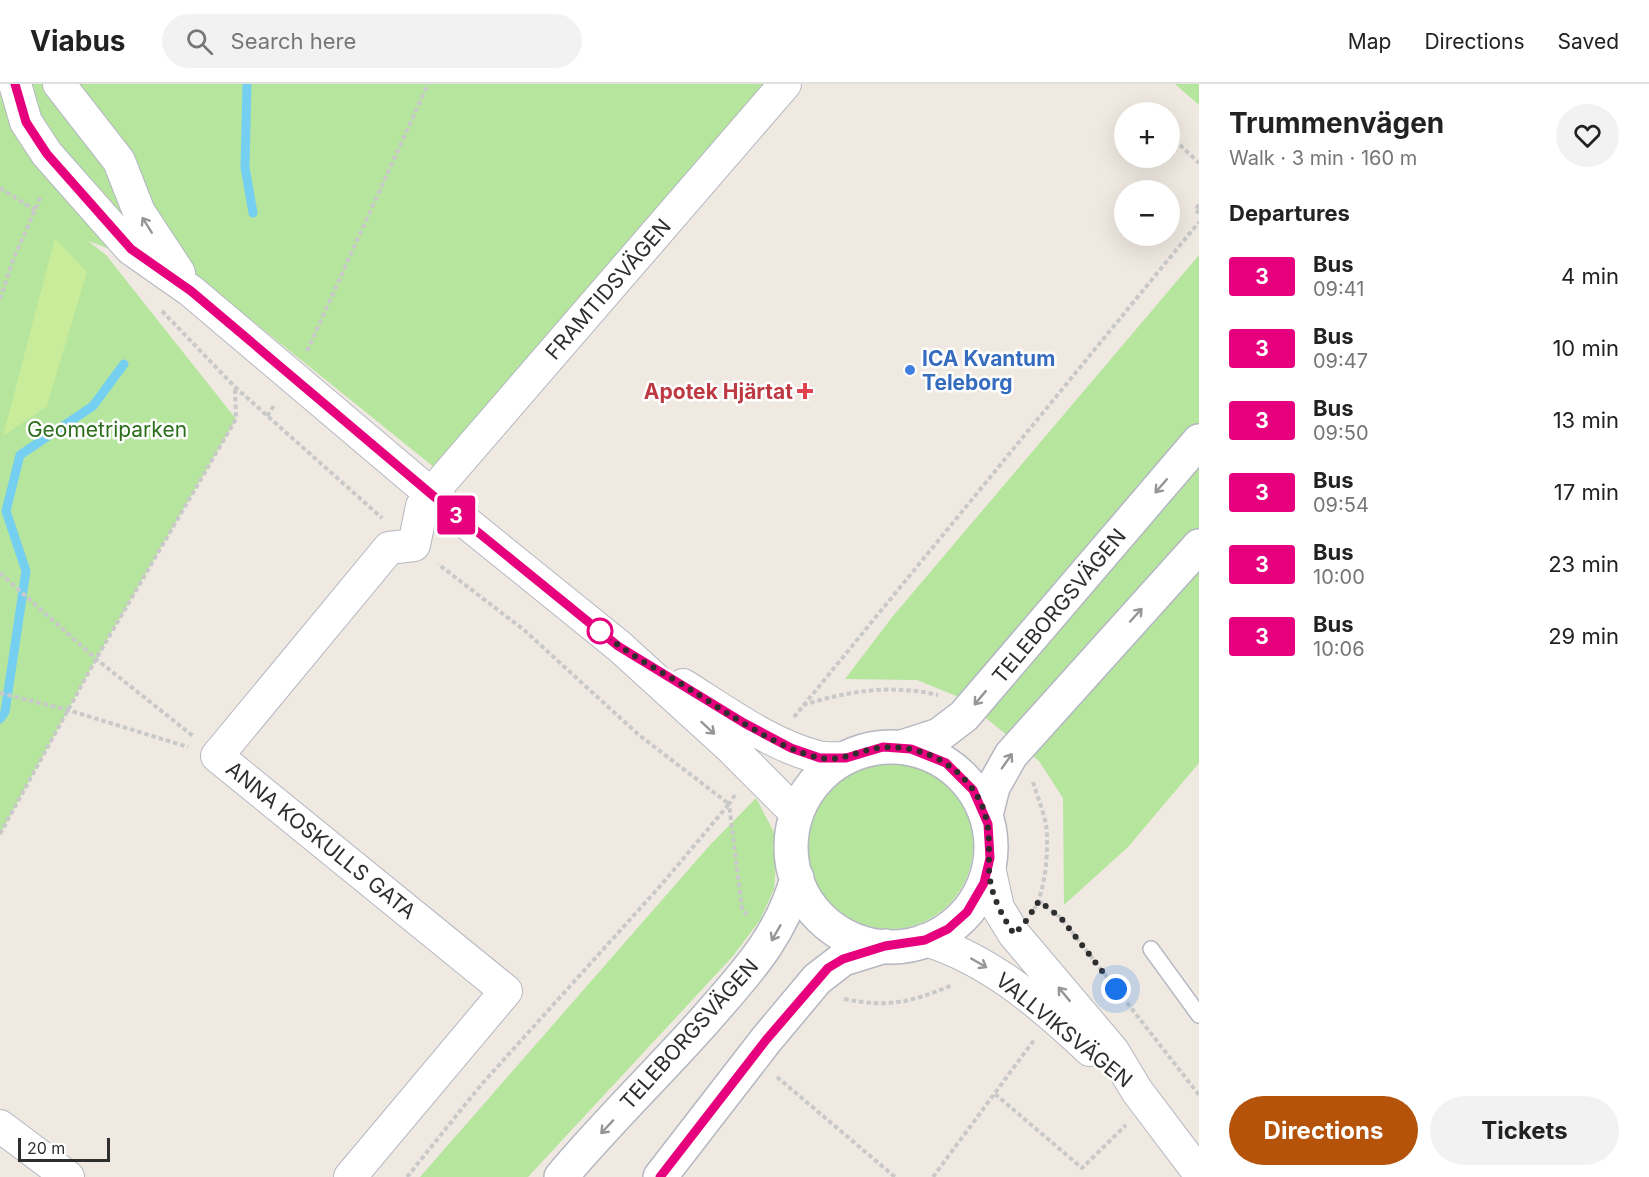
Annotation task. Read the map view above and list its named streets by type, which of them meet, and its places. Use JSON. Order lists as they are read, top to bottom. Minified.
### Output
{"streets":{"main road":["TELEBORGSVÄGEN"],"street":["FRAMTIDSVÄGEN","ANNA KOSKULLS GATA","VALLVIKSVÄGEN"]},"crossings":[["TELEBORGSVÄGEN","VALLVIKSVÄGEN"]],"parks":["Geometriparken"],"places":{"other":["ICA Kvantum Teleborg"],"health":["Apotek Hjärtat"]},"lines":["bus line 3"],"scale_bar":"20 m","page":{"header":"Viabus","search":"Search here","nav":["Map","Directions","Saved"],"on_map":"3","heading":[["Trummenvägen","Walk · 3 min · 160 m"],"Departures"],"map_buttons":["+","−"],"list":[{"mark":"3","name":"Bus","note":"09:41","value":"4 min"},{"mark":"3","name":"Bus","note":"09:47","value":"10 min"},{"mark":"3","name":"Bus","note":"09:50","value":"13 min"},{"mark":"3","name":"Bus","note":"09:54","value":"17 min"},{"mark":"3","name":"Bus","note":"10:00","value":"23 min"},{"mark":"3","name":"Bus","note":"10:06","value":"29 min"}],"buttons":["Directions","Tickets"],"scale":"20 m"}}
